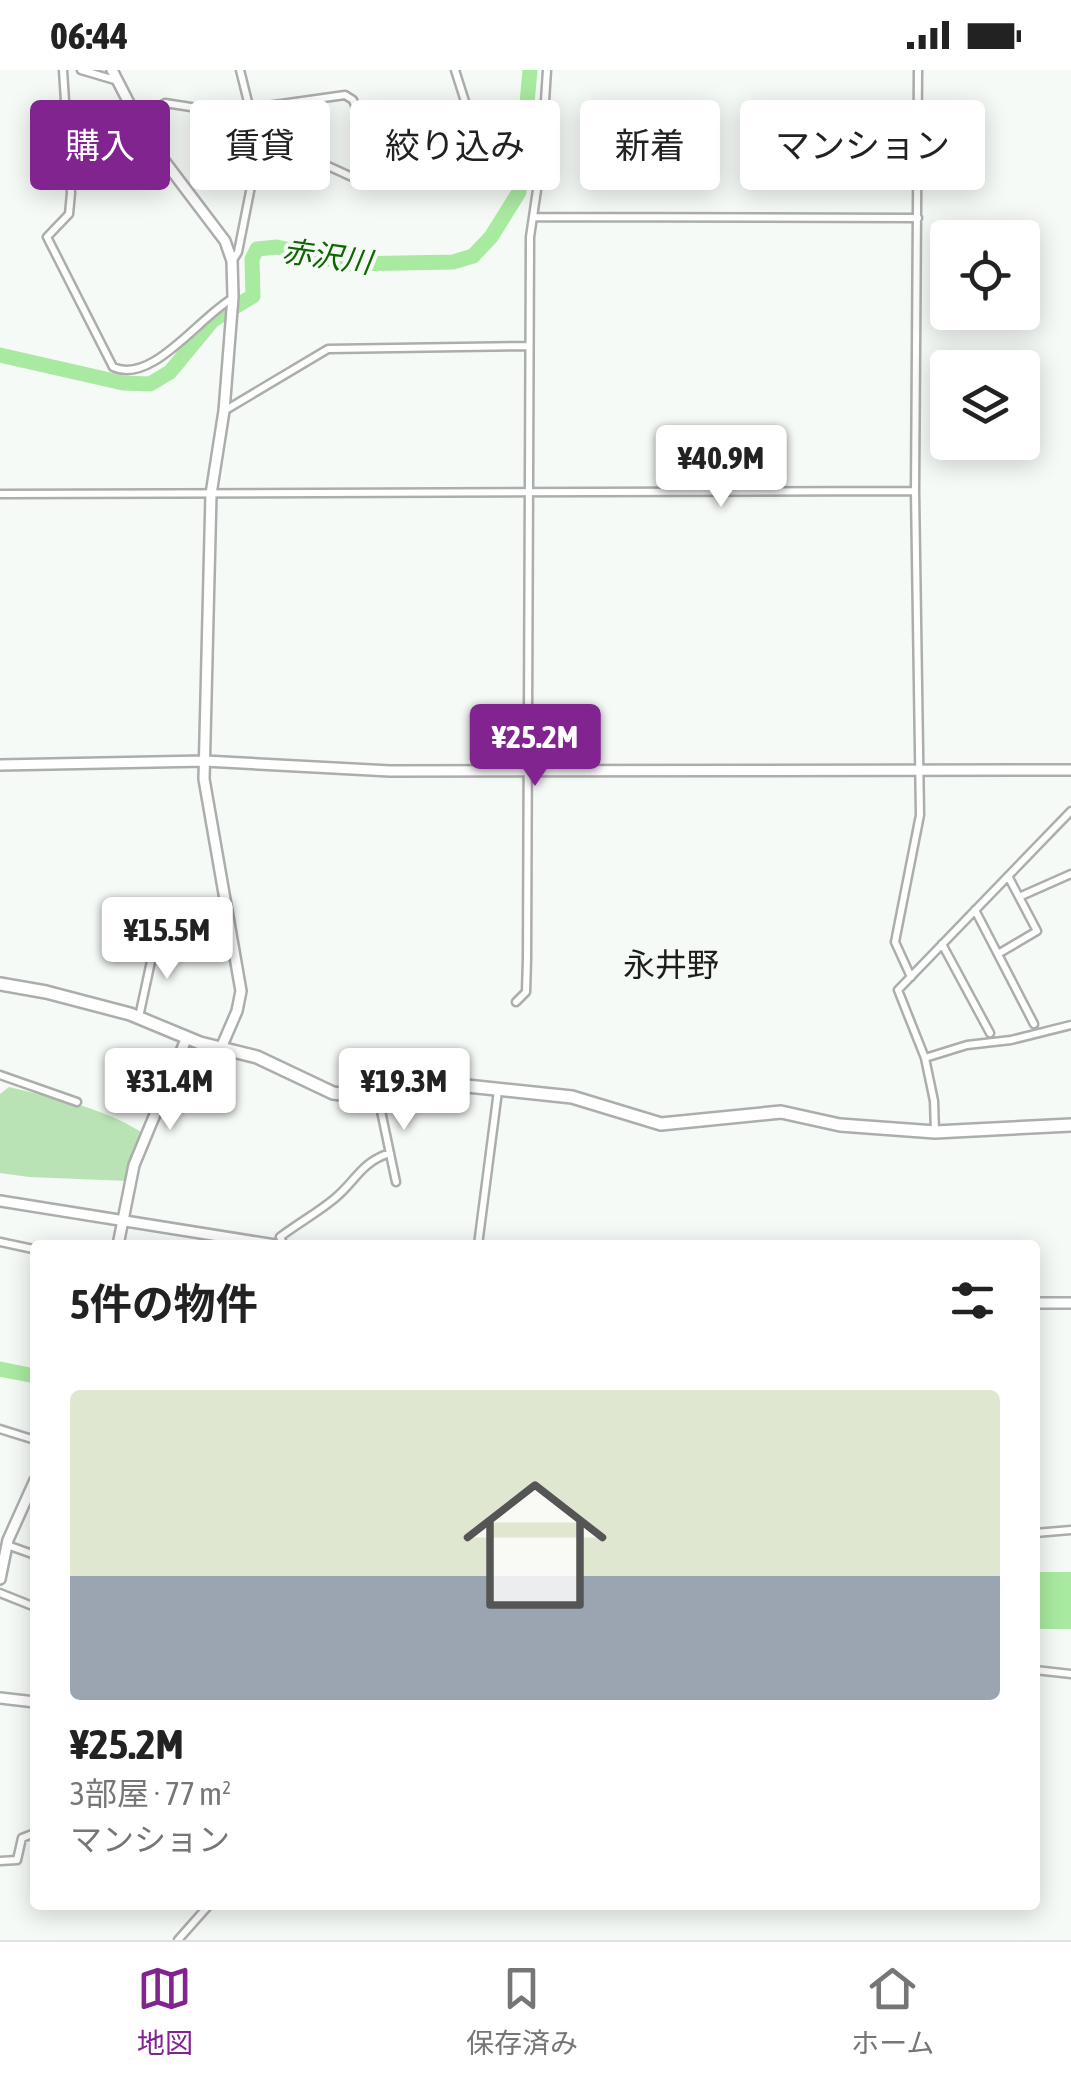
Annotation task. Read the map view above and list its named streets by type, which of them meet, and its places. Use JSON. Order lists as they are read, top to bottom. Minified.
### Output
{"districts":["永井野"],"water":["赤沢川"],"page":{"status":"06:44","chip":["購入","賃貸","絞り込み","新着","マンション"],"price":["¥40.9M","¥25.2M","¥15.5M","¥31.4M","¥19.3M"],"heading":"5件の物件","list":[{"name":"¥25.2M","note":"3部屋 · 77 m² · マンション"}],"tabs":["地図","保存済み","ホーム"]}}
